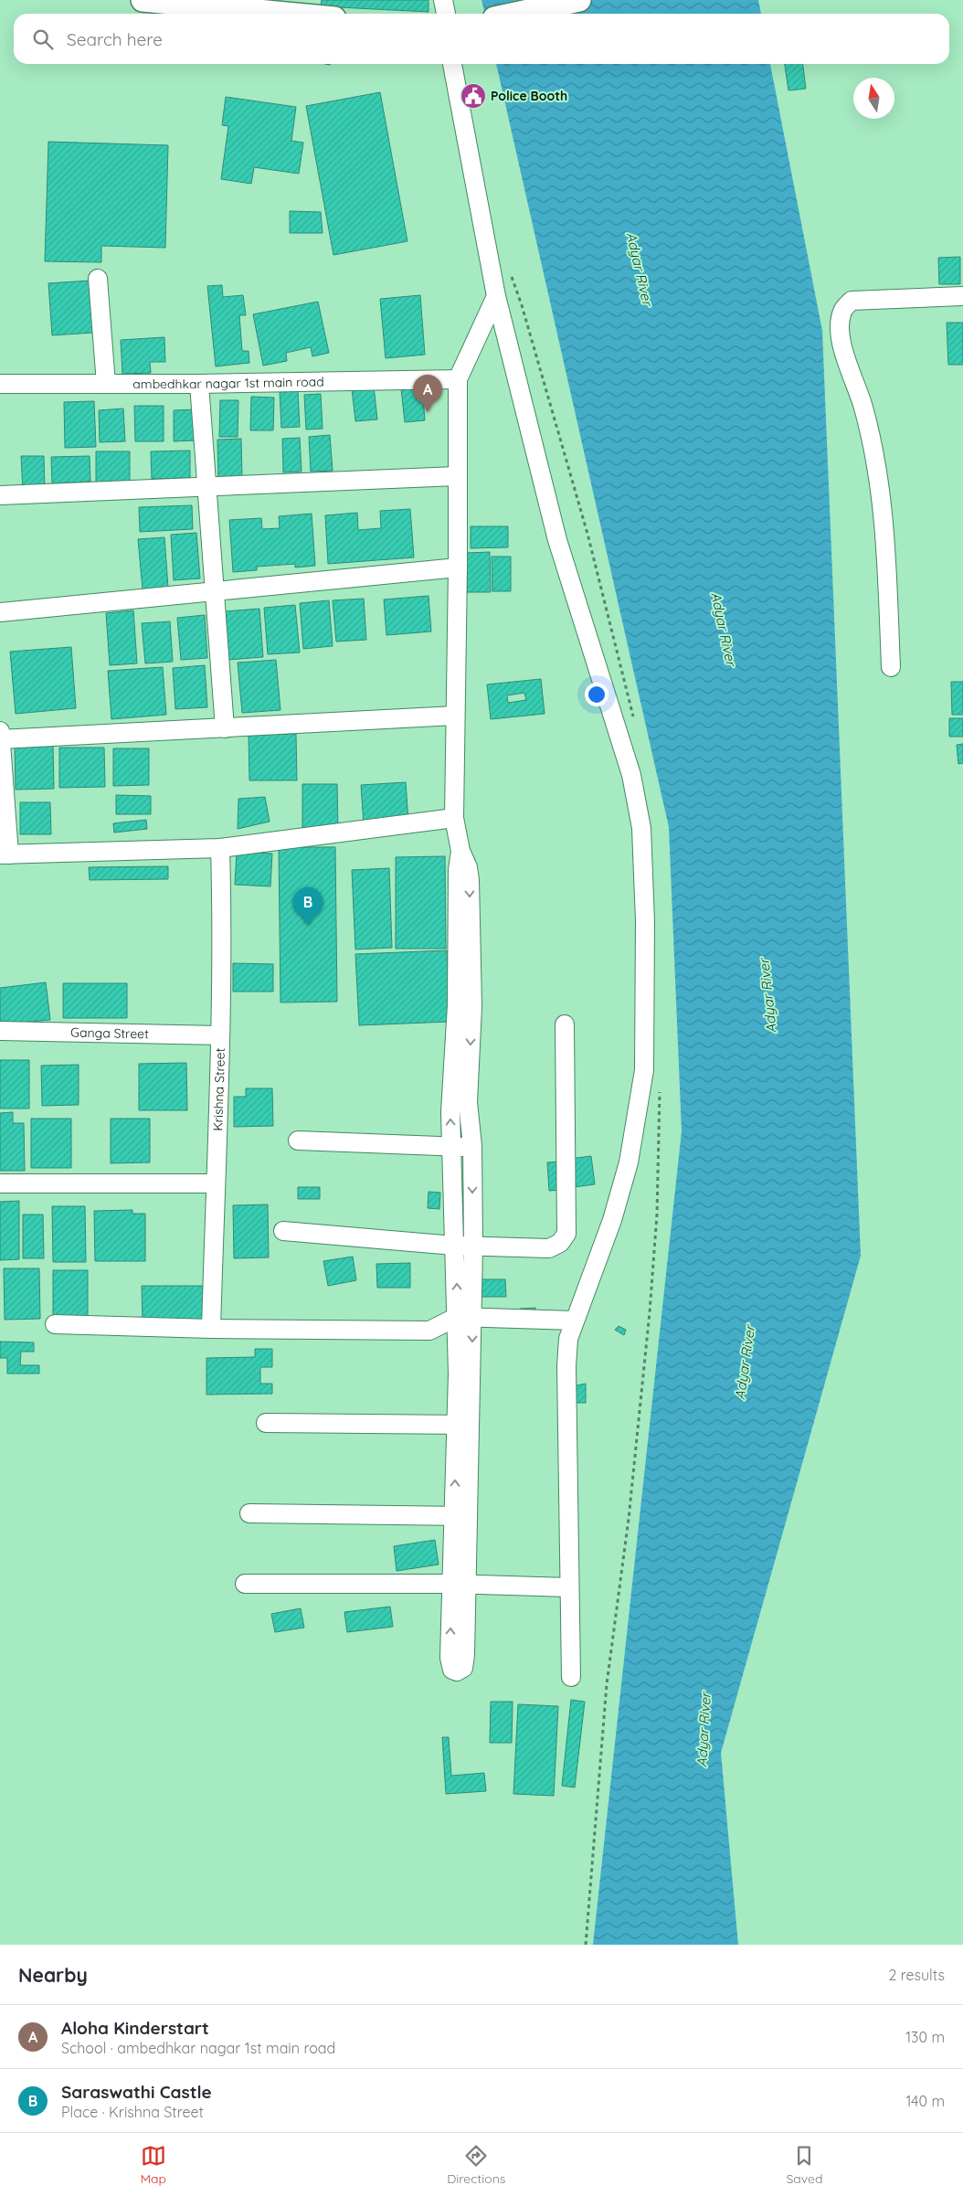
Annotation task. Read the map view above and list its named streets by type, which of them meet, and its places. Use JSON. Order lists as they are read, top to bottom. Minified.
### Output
{"streets":{"street":["ambedhkar nagar 1st main road","Ganga Street","Krishna Street"]},"crossings":[["Ganga Street","Krishna Street"]],"water":["Adyar River"],"places":{"public building":["Police Booth"]},"north":"top","page":{"search":"Search here","pins":["A","B"],"heading":["Nearby","2 results"],"list":[{"mark":"A","name":"Aloha Kinderstart","note":"School · ambedhkar nagar 1st main road","value":"130 m"},{"mark":"B","name":"Saraswathi Castle","note":"Place · Krishna Street","value":"140 m"}],"nav":["Map","Directions","Saved"]}}
